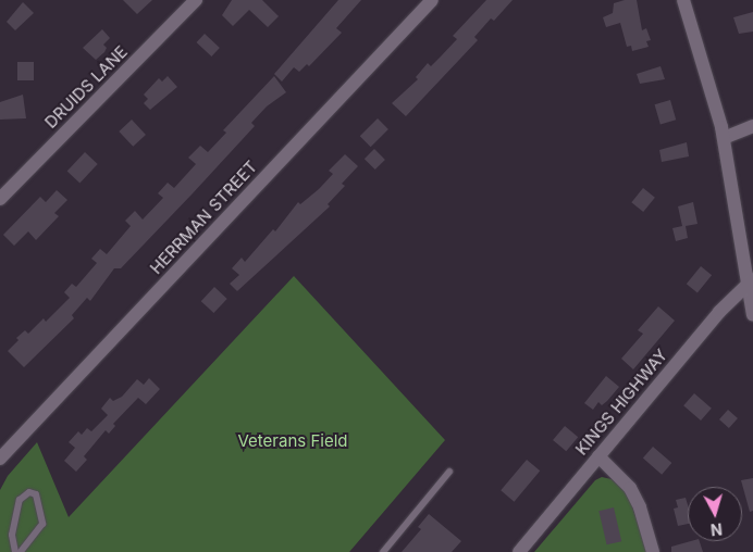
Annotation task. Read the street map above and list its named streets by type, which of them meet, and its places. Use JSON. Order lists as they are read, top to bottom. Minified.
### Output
{"streets":{"street":["DRUIDS LANE","HERRMAN STREET","KINGS HIGHWAY"]},"parks":["Veterans Field"],"north":"bottom"}
